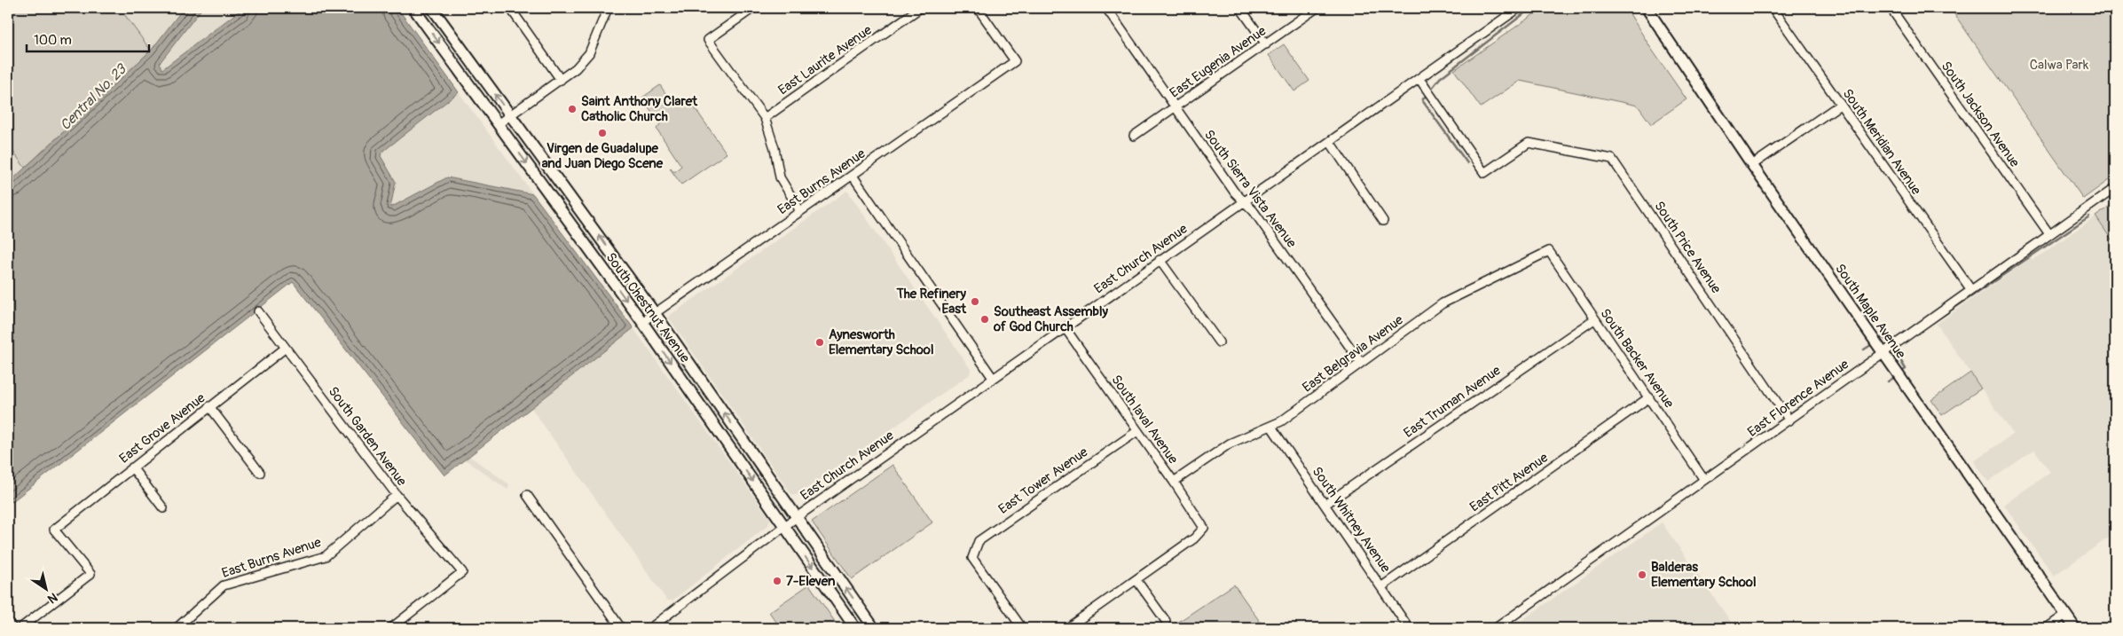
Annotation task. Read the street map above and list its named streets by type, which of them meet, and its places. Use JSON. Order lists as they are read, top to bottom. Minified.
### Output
{"streets":{"main road":["South Chestnut Avenue","South Maple Avenue"],"street":["East Laurite Avenue","East Eugenia Avenue","South Jackson Avenue","South Meridian Avenue","East Burns Avenue","South Sierra Vista Avenue","South Price Avenue","East Church Avenue","East Belgravia Avenue","South Backer Avenue","East Florence Avenue","East Truman Avenue","South laval Avenue","East Grove Avenue","South Garden Avenue","East Tower Avenue","East Pitt Avenue","South Whitney Avenue"]},"crossings":[["East Eugenia Avenue","South Sierra Vista Avenue"],["South Jackson Avenue","East Florence Avenue"],["South Meridian Avenue","East Florence Avenue"],["East Burns Avenue","South Chestnut Avenue"],["East Burns Avenue","South Garden Avenue"],["South Sierra Vista Avenue","East Church Avenue"],["South Sierra Vista Avenue","East Belgravia Avenue"],["South Price Avenue","East Church Avenue"],["South Price Avenue","East Florence Avenue"],["East Church Avenue","South Chestnut Avenue"],["East Church Avenue","South laval Avenue"],["South Maple Avenue","East Florence Avenue"],["East Belgravia Avenue","South Backer Avenue"],["East Belgravia Avenue","South laval Avenue"],["East Belgravia Avenue","South Whitney Avenue"],["South Backer Avenue","East Florence Avenue"],["South Backer Avenue","East Truman Avenue"],["South Backer Avenue","East Pitt Avenue"],["East Truman Avenue","South Whitney Avenue"],["South laval Avenue","East Tower Avenue"],["East Grove Avenue","South Garden Avenue"],["East Pitt Avenue","South Whitney Avenue"]],"water":["Central No. 23"],"parks":["Calwa Park"],"places":["Saint Anthony Claret Catholic Church","Virgen de Guadalupe and Juan Diego Scene","The Refinery East","Southeast Assembly of God Church","Aynesworth Elementary School","Balderas Elementary School","7-Eleven"],"scale_bar":"100 m","north":"bottom right"}
